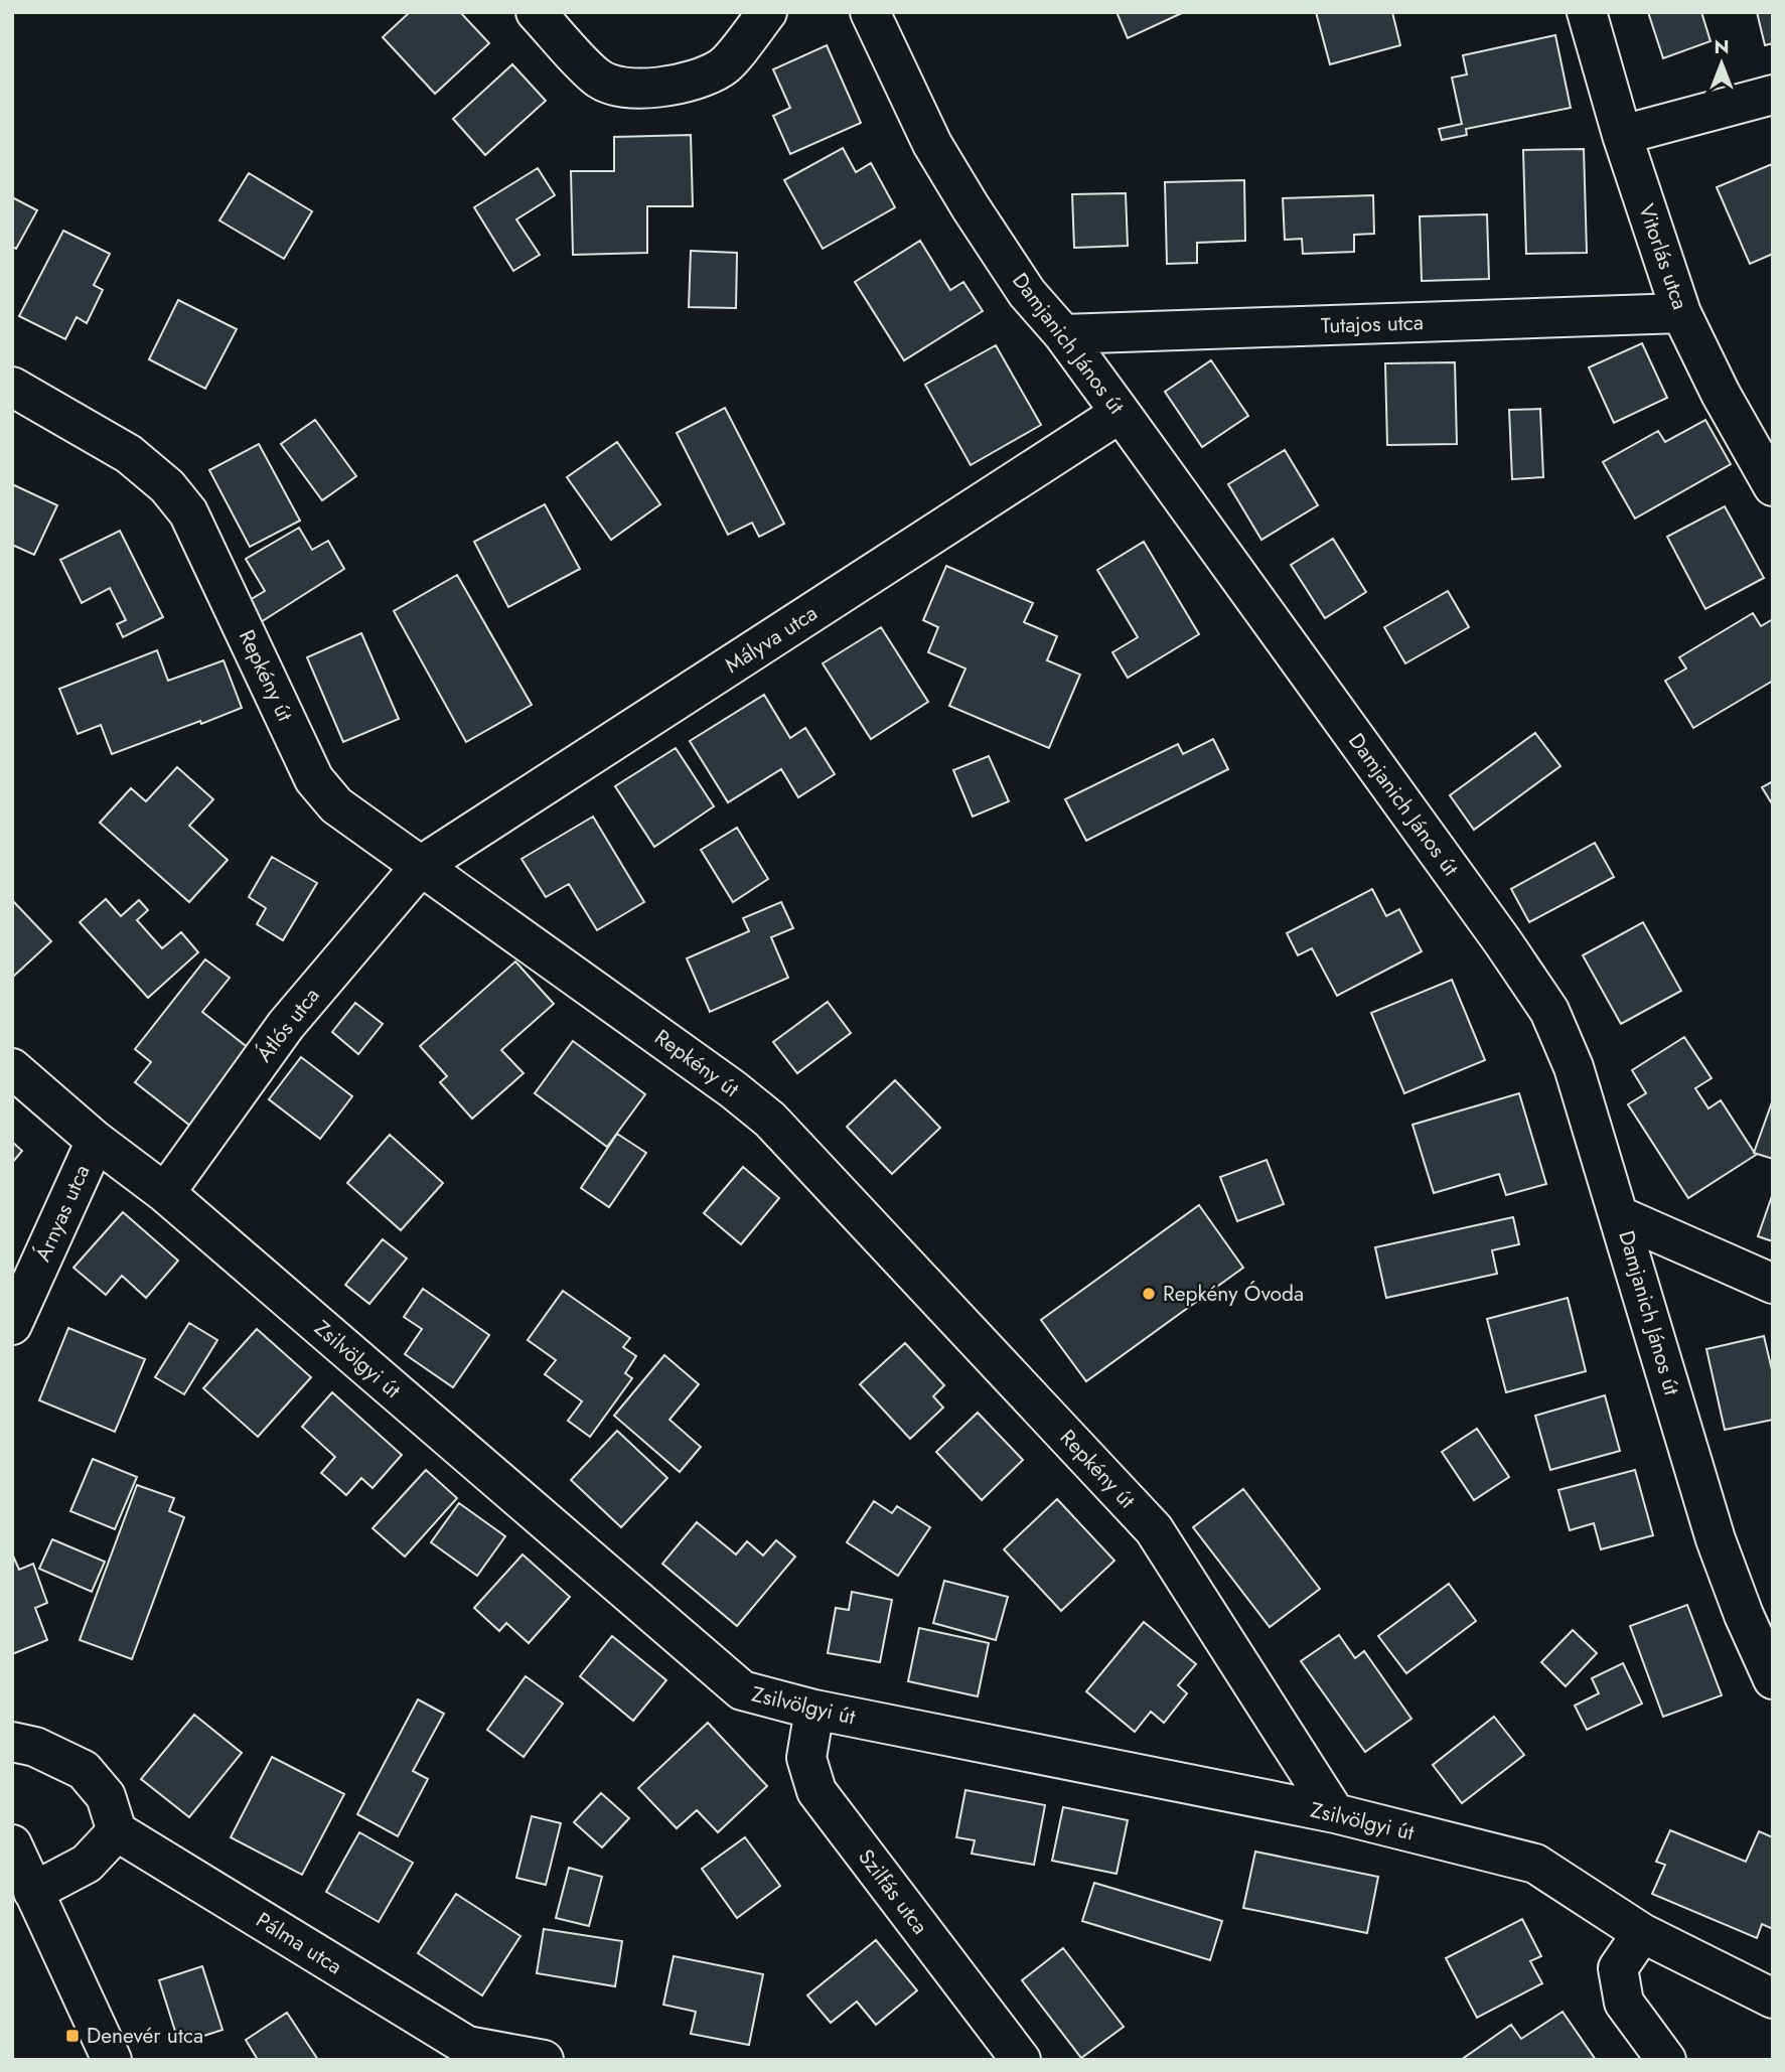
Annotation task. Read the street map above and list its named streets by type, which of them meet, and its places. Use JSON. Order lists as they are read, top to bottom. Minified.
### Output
{"streets":{"street":["Vitorlás utca","Tutajos utca","Damjanich János út","Mályva utca","Repkény út","Átlós utca","Árnyas utca","Zsilvölgyi út","Szilfás utca","Pálma utca"]},"crossings":[["Vitorlás utca","Tutajos utca"],["Tutajos utca","Damjanich János út"],["Damjanich János út","Mályva utca"],["Mályva utca","Repkény út"],["Mályva utca","Átlós utca"],["Repkény út","Átlós utca"],["Repkény út","Zsilvölgyi út"],["Átlós utca","Zsilvölgyi út"],["Árnyas utca","Zsilvölgyi út"],["Zsilvölgyi út","Szilfás utca"]],"places":{"other":["Repkény Óvoda"],"transit":["Denevér utca"]},"north":"top"}
